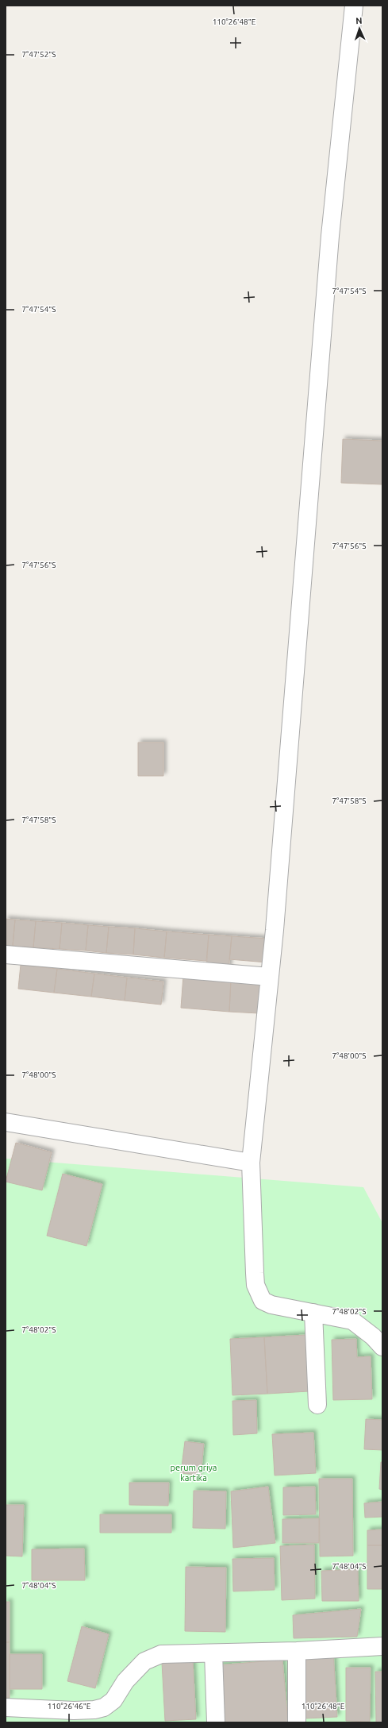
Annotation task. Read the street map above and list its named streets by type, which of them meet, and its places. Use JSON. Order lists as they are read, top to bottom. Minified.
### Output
{"parks":["perum griya kartika"],"north":"top","coordinates":["110°26'48\"E","7°47'52\"S","7°47'54\"S","7°47'56\"S","7°47'58\"S","7°48'00\"S","7°48'02\"S","7°48'04\"S","110°26'46\"E"]}
